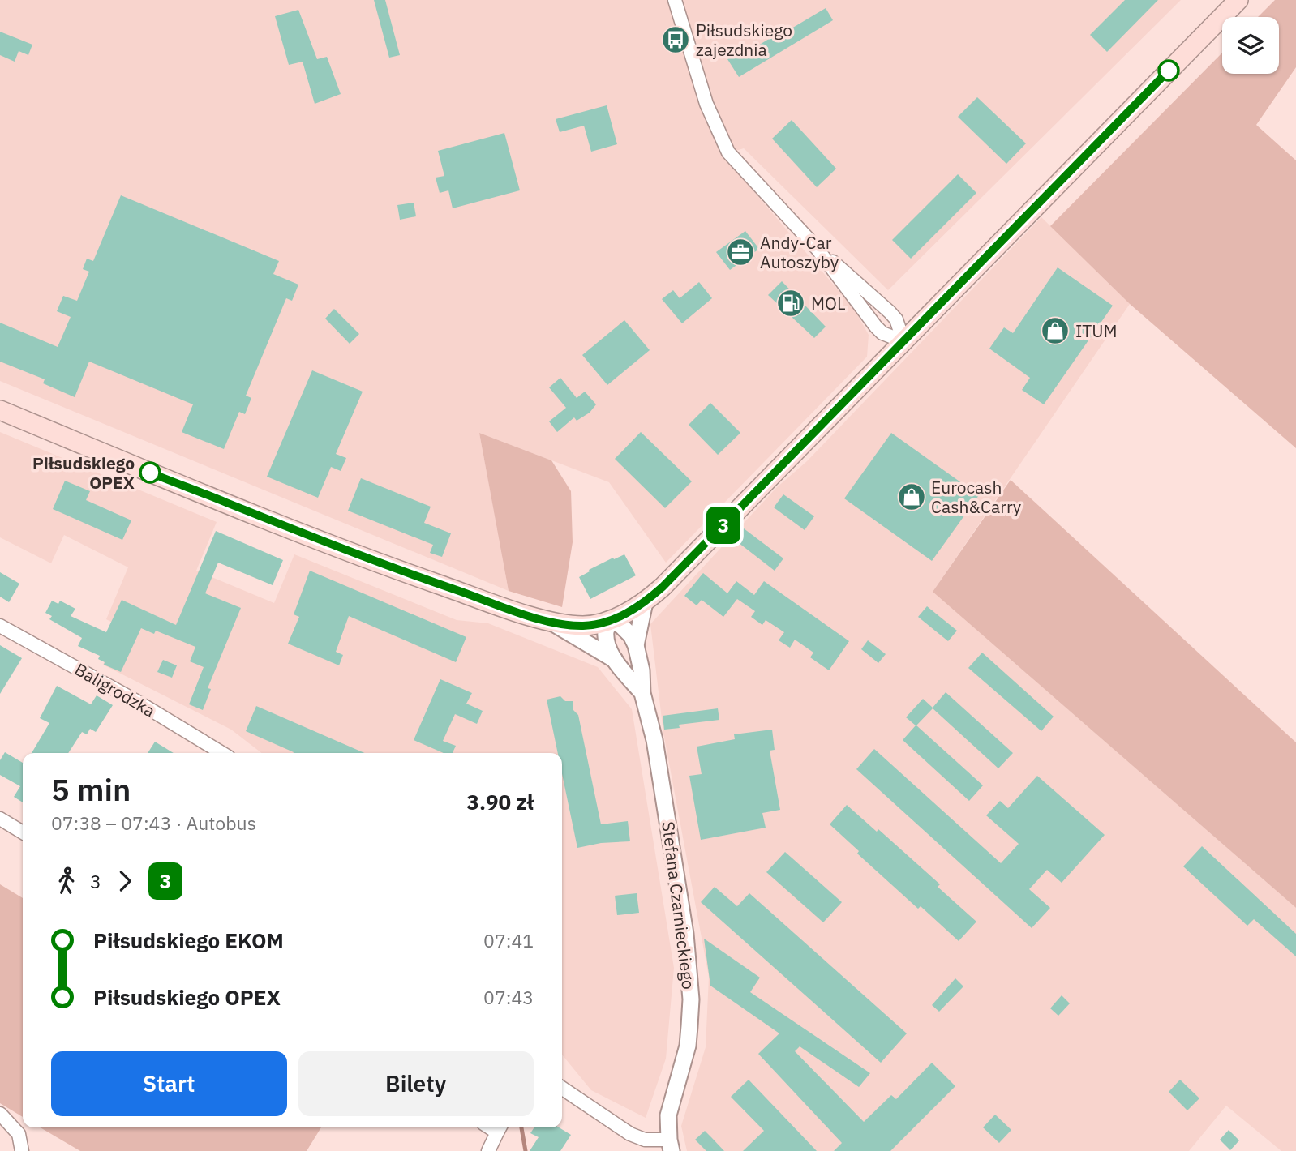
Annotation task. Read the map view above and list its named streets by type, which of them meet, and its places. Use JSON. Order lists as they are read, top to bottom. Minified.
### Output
{"streets":{"street":["Baligrodzka","Stefana Czarnieckiego"]},"places":{"bus stop":["Piłsudskiego zajezdnia"],"office":["Andy-Car Autoszyby"],"fuel station":["MOL"],"shop":["ITUM","Eurocash Cash&Carry"],"other":["Piłsudskiego OPEX"]},"lines":["bus line 3"],"page":{"on_map":"3","heading":["5 min","07:38 – 07:43 · Autobus","3.90 zł"],"legs":["3","3"],"list":[{"name":"Piłsudskiego EKOM","value":"07:41"},{"name":"Piłsudskiego OPEX","value":"07:43"}],"buttons":["Start","Bilety"]}}
